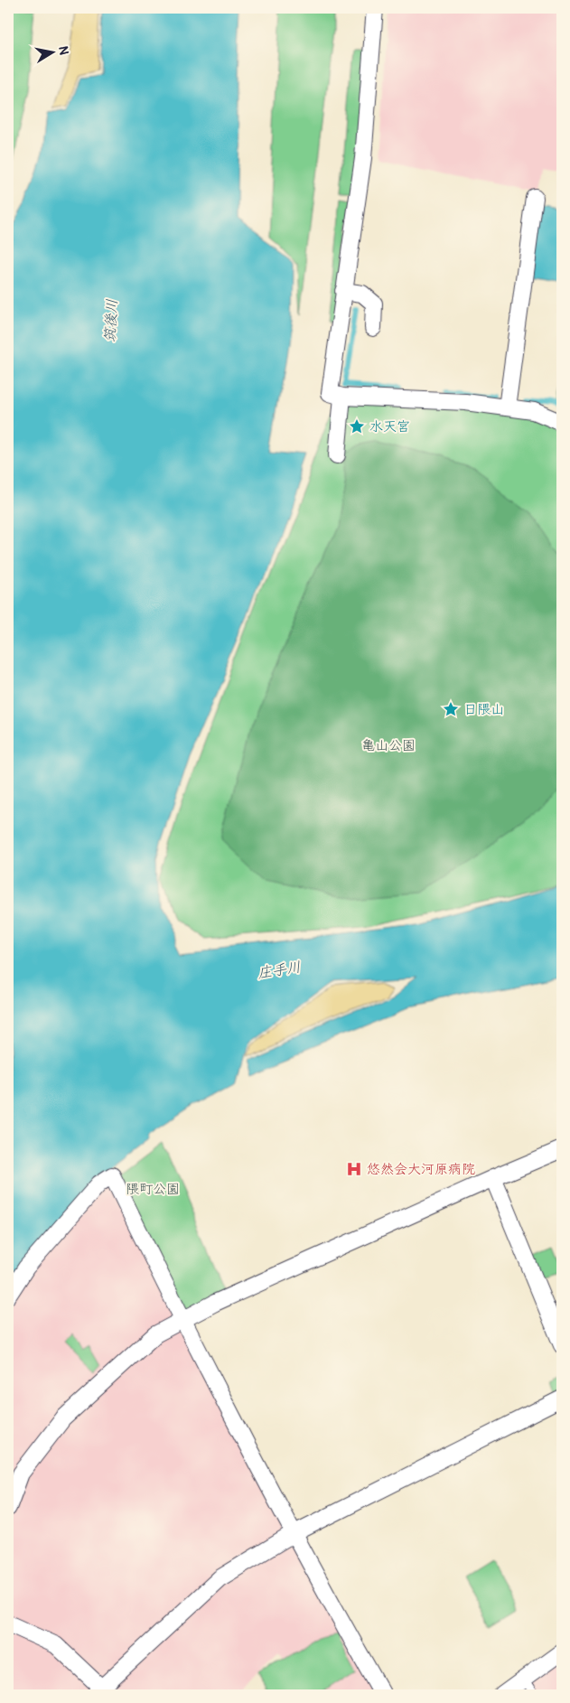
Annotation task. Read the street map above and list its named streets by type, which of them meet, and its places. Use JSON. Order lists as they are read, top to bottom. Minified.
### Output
{"water":["筑後川","庄手川"],"parks":["亀山公園","隈町公園"],"places":{"place":["水天宮","日隈山"],"hospital":["悠然会大河原病院"]},"north":"right"}
